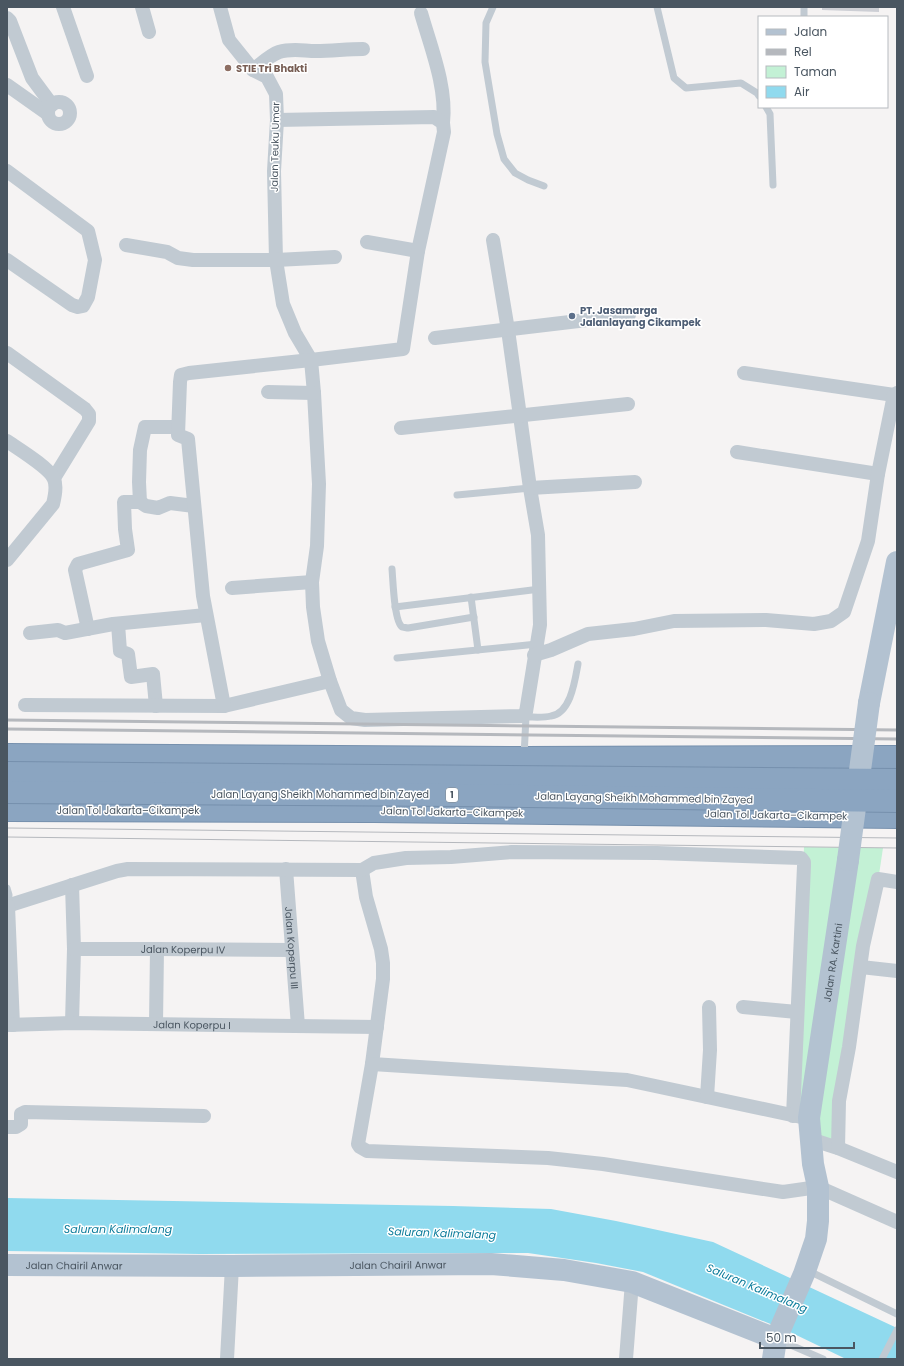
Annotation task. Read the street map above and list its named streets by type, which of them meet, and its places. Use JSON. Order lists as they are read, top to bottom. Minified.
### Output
{"streets":{"highway":["Jalan Layang Sheikh Mohammed bin Zayed","1","Jalan Tol Jakarta–Cikampek"],"main road":["Jalan RA. Kartini","Jalan Chairil Anwar"],"street":["Jalan Teuku Umar","Jalan Koperpu III","Jalan Koperpu IV","Jalan Koperpu I"]},"crossings":[["Jalan Koperpu III","Jalan Koperpu IV"],["Jalan Koperpu III","Jalan Koperpu I"],["Jalan RA. Kartini","Jalan Chairil Anwar"]],"water":["Saluran Kalimalang"],"places":["STIE Tri Bhakti","PT. Jasamarga Jalanlayang Cikampek"],"legend":["Jalan","Rel","Taman","Air"],"scale_bar":"50 m"}
